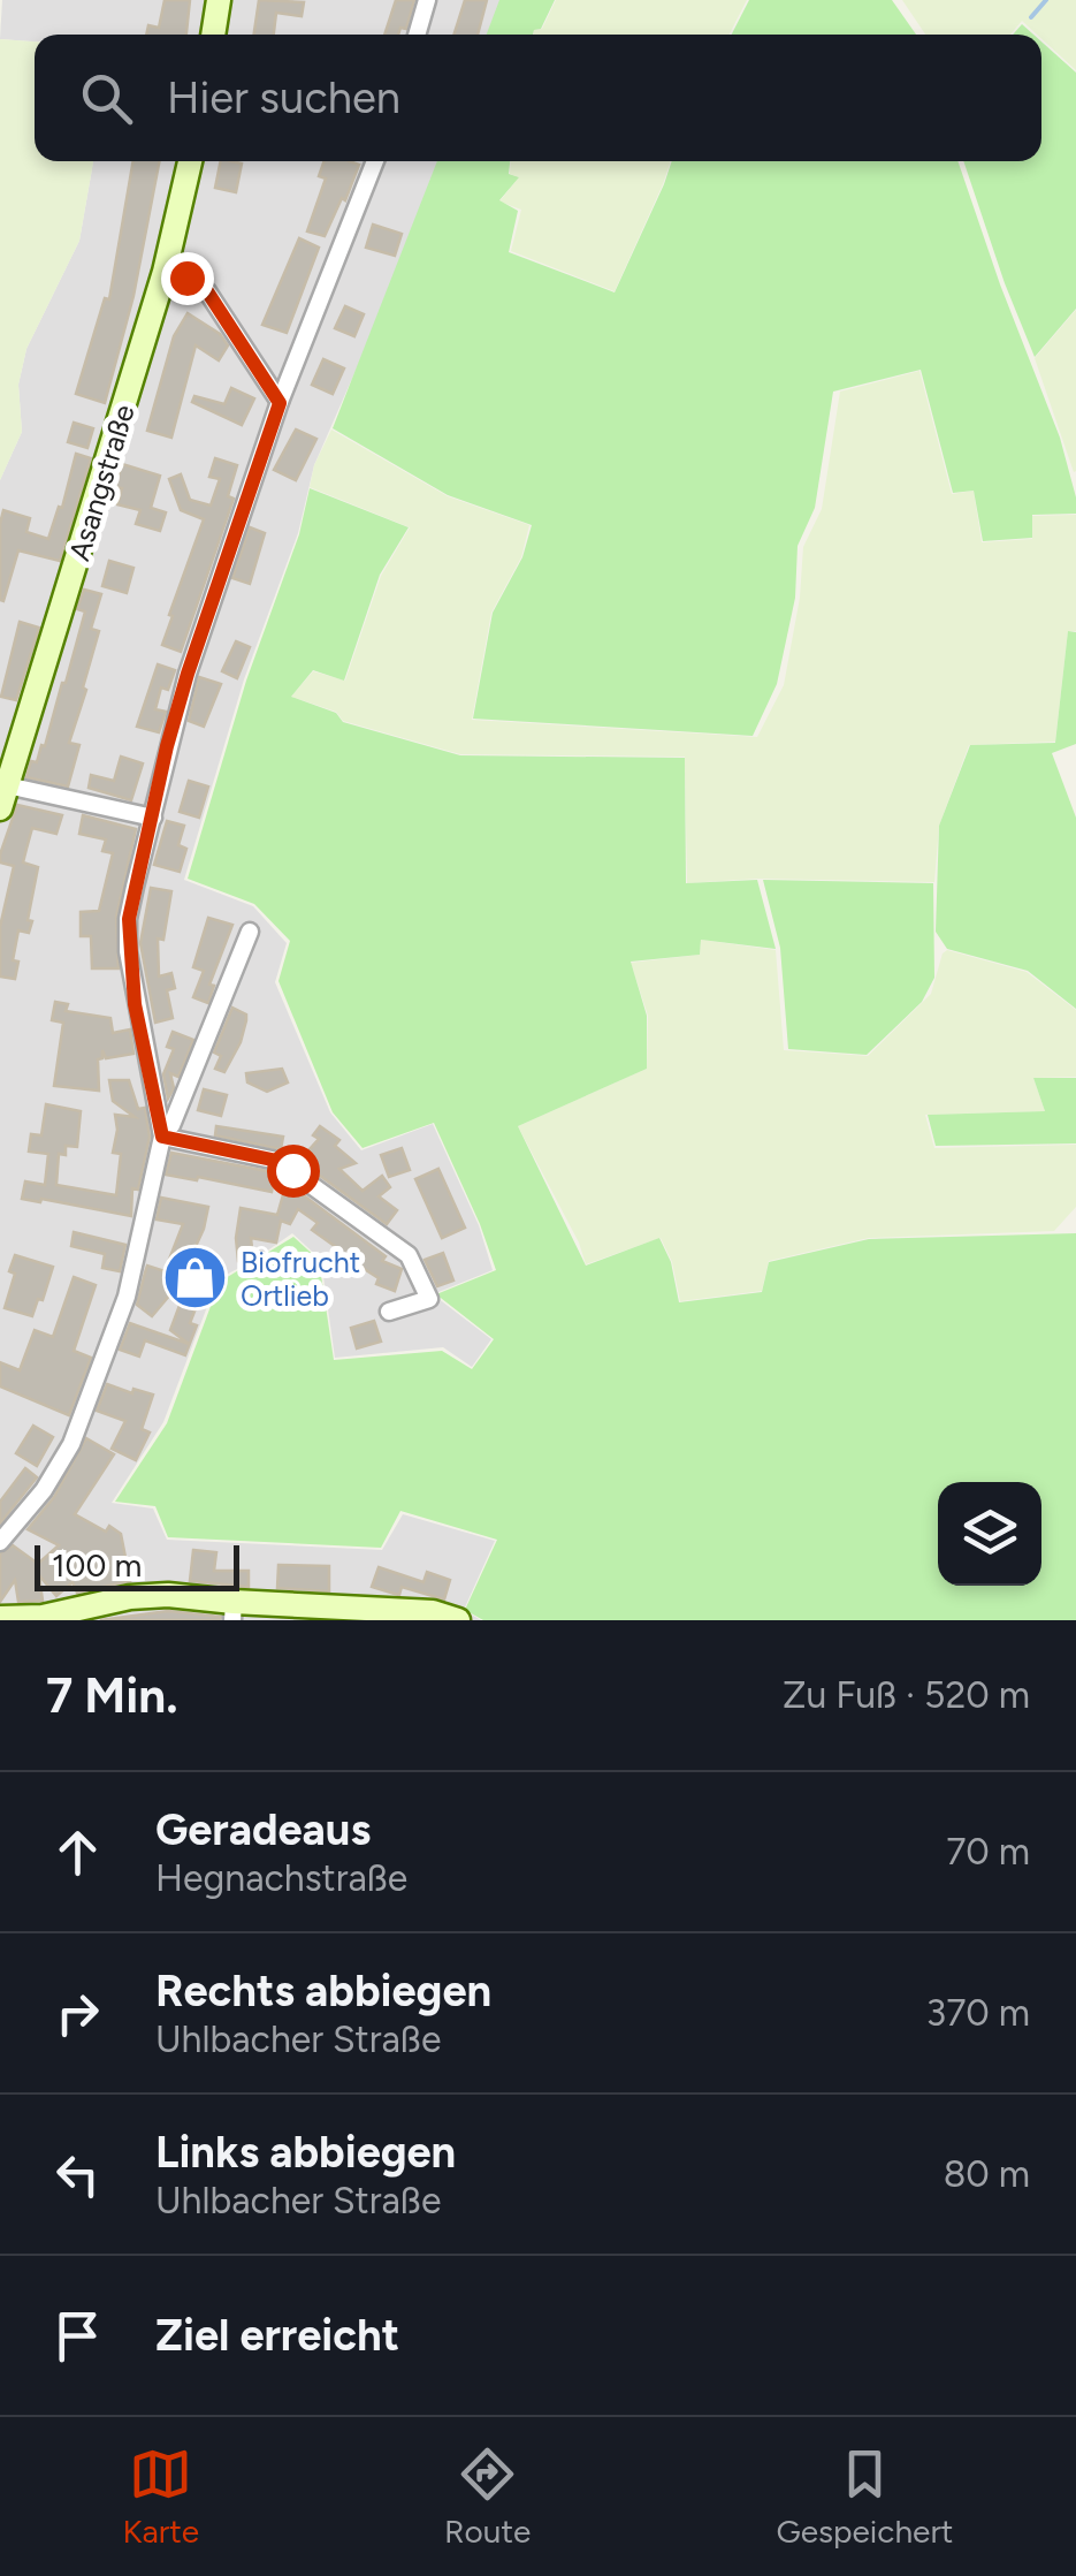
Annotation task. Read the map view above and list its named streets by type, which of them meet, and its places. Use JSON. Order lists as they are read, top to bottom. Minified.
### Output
{"streets":{"street":["Asangstraße"]},"places":{"shop":["Biofrucht Ortlieb"]},"scale_bar":"100 m","page":{"search":"Hier suchen","scale":"100 m","heading":["7 Min.","Zu Fuß · 520 m"],"list":[["Geradeaus","Hegnachstraße","70 m"],["Rechts abbiegen","Uhlbacher Straße","370 m"],["Links abbiegen","Uhlbacher Straße","80 m"],"Ziel erreicht"],"nav":["Karte","Route","Gespeichert"]}}
